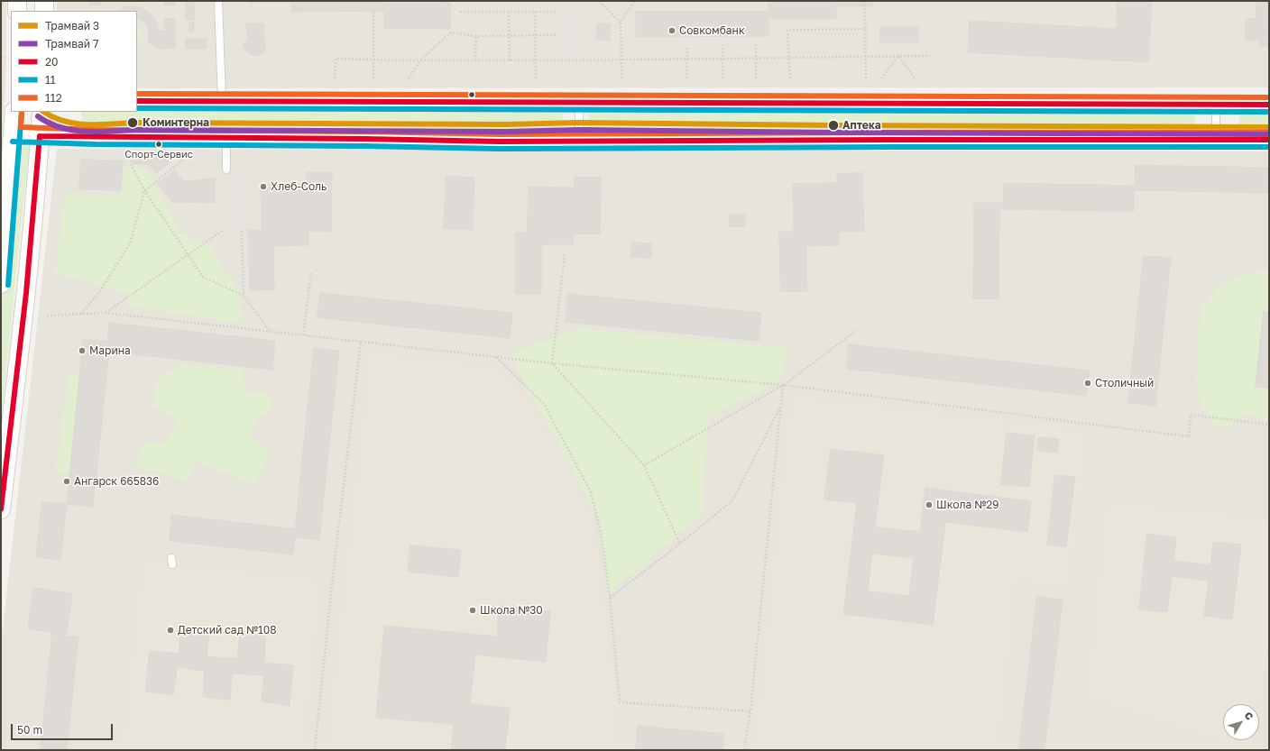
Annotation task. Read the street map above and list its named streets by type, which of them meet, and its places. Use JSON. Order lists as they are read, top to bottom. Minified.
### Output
{"places":["Совкомбанк","Коминтерна","Аптека","Спорт-Сервис","Хлеб-Соль","Марина","Столичный","Ангарск 665836","Школа №29","Школа №30","Детский сад №108"],"lines":["transit line 112","transit line 20","transit line 11","tram line 3","tram line 7"],"legend":["Трамвай 3","Трамвай 7","20","11","112"],"scale_bar":"50 m","north":"top right"}
